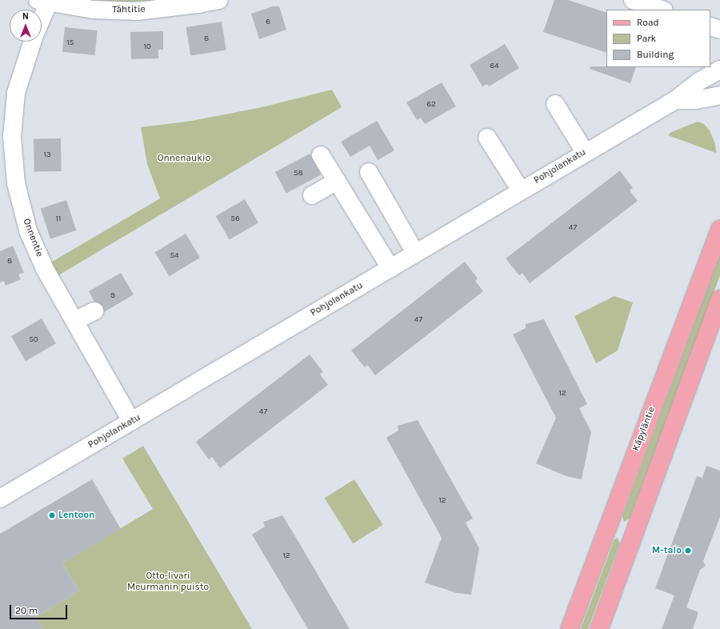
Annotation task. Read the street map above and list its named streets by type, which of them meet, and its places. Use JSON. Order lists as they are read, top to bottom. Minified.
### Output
{"streets":{"main road":["Käpyläntie"],"street":["Tähtitie","Pohjolankatu","Onnentie"]},"crossings":[["Tähtitie","Onnentie"],["Pohjolankatu","Onnentie"]],"parks":["Onnenaukio","Otto-Iivari Meurmanin puisto"],"places":["Lentoon","M-talo"],"house_numbers":["6","8","15","10","64","62","13","58","11","56","47","54","8","9","47","50","12","47","12","12"],"legend":["Road","Park","Building"],"scale_bar":"20 m","north":"top"}
